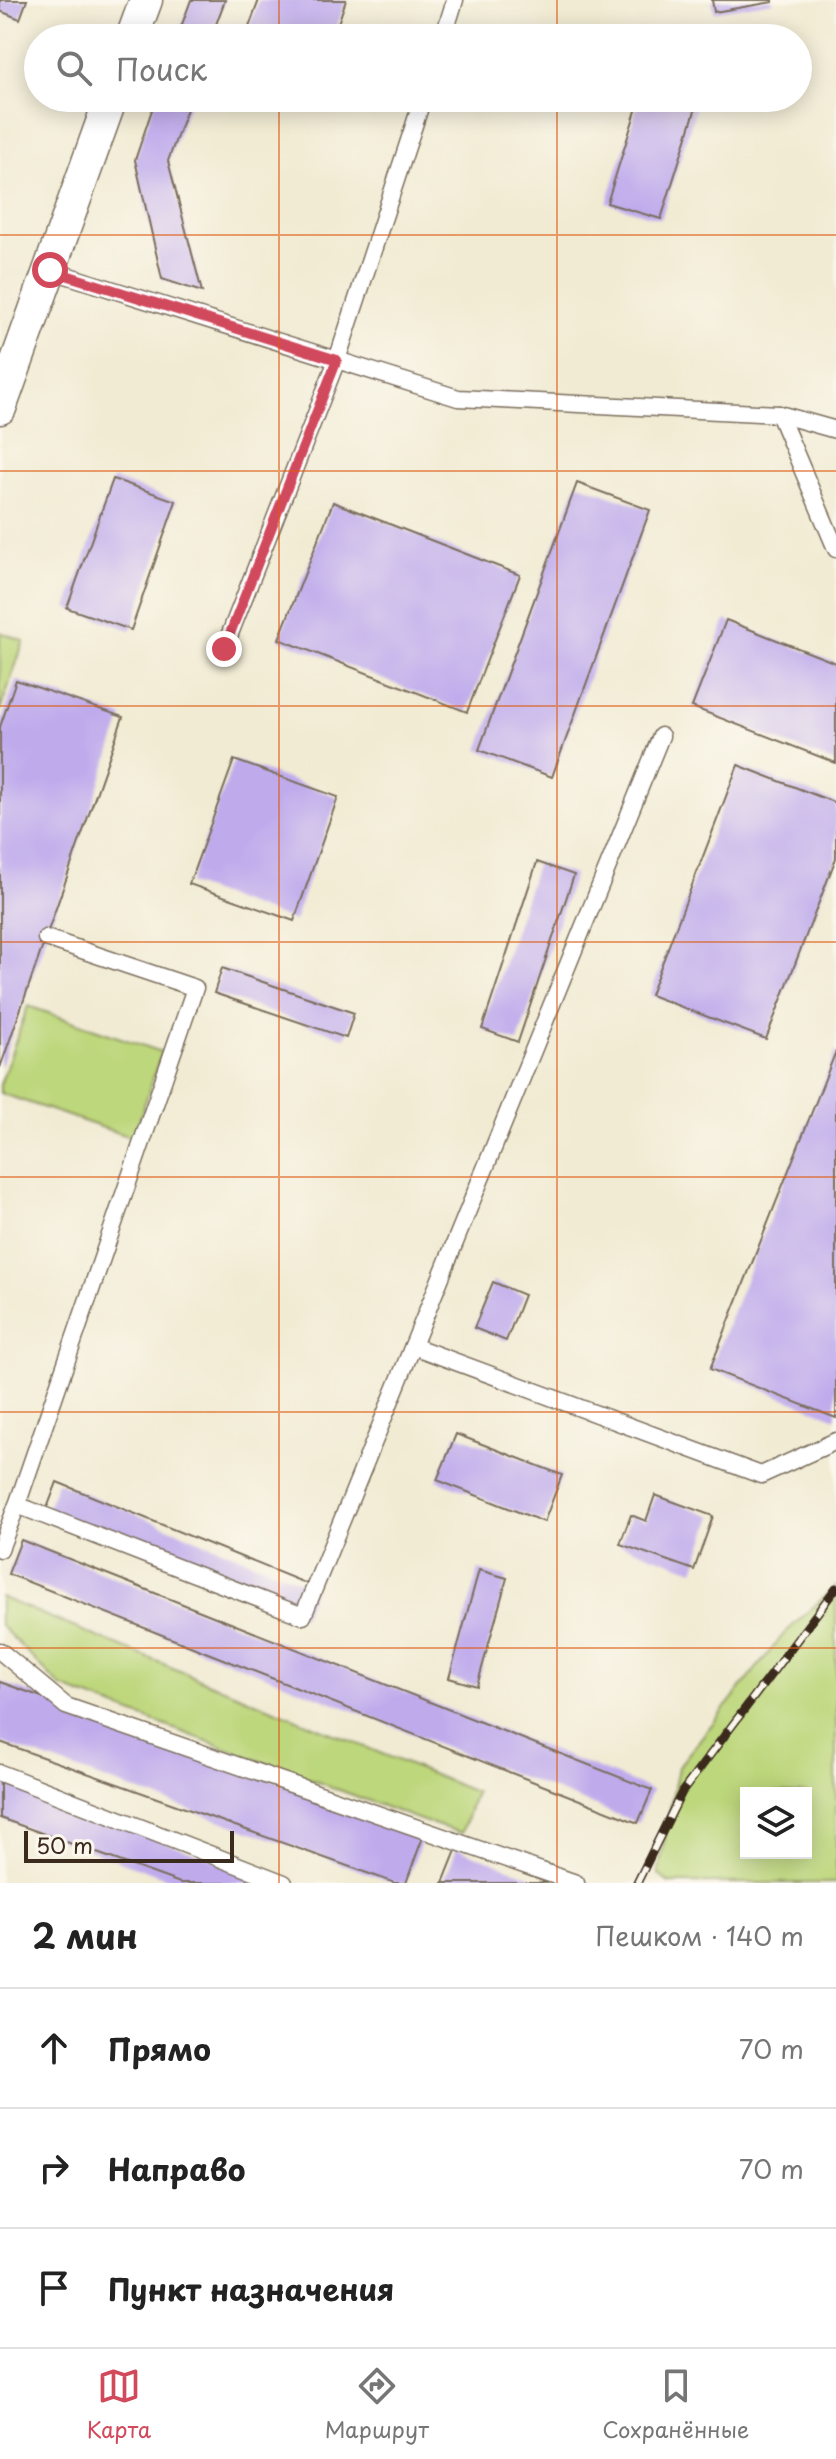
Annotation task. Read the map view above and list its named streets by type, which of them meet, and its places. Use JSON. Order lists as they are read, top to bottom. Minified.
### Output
{"scale_bar":"50 m","page":{"search":"Поиск","scale":"50 m","heading":["2 мин","Пешком · 140 m"],"list":[["Прямо","70 m"],["Направо","70 m"],"Пункт назначения"],"nav":["Карта","Маршрут","Сохранённые"]}}
